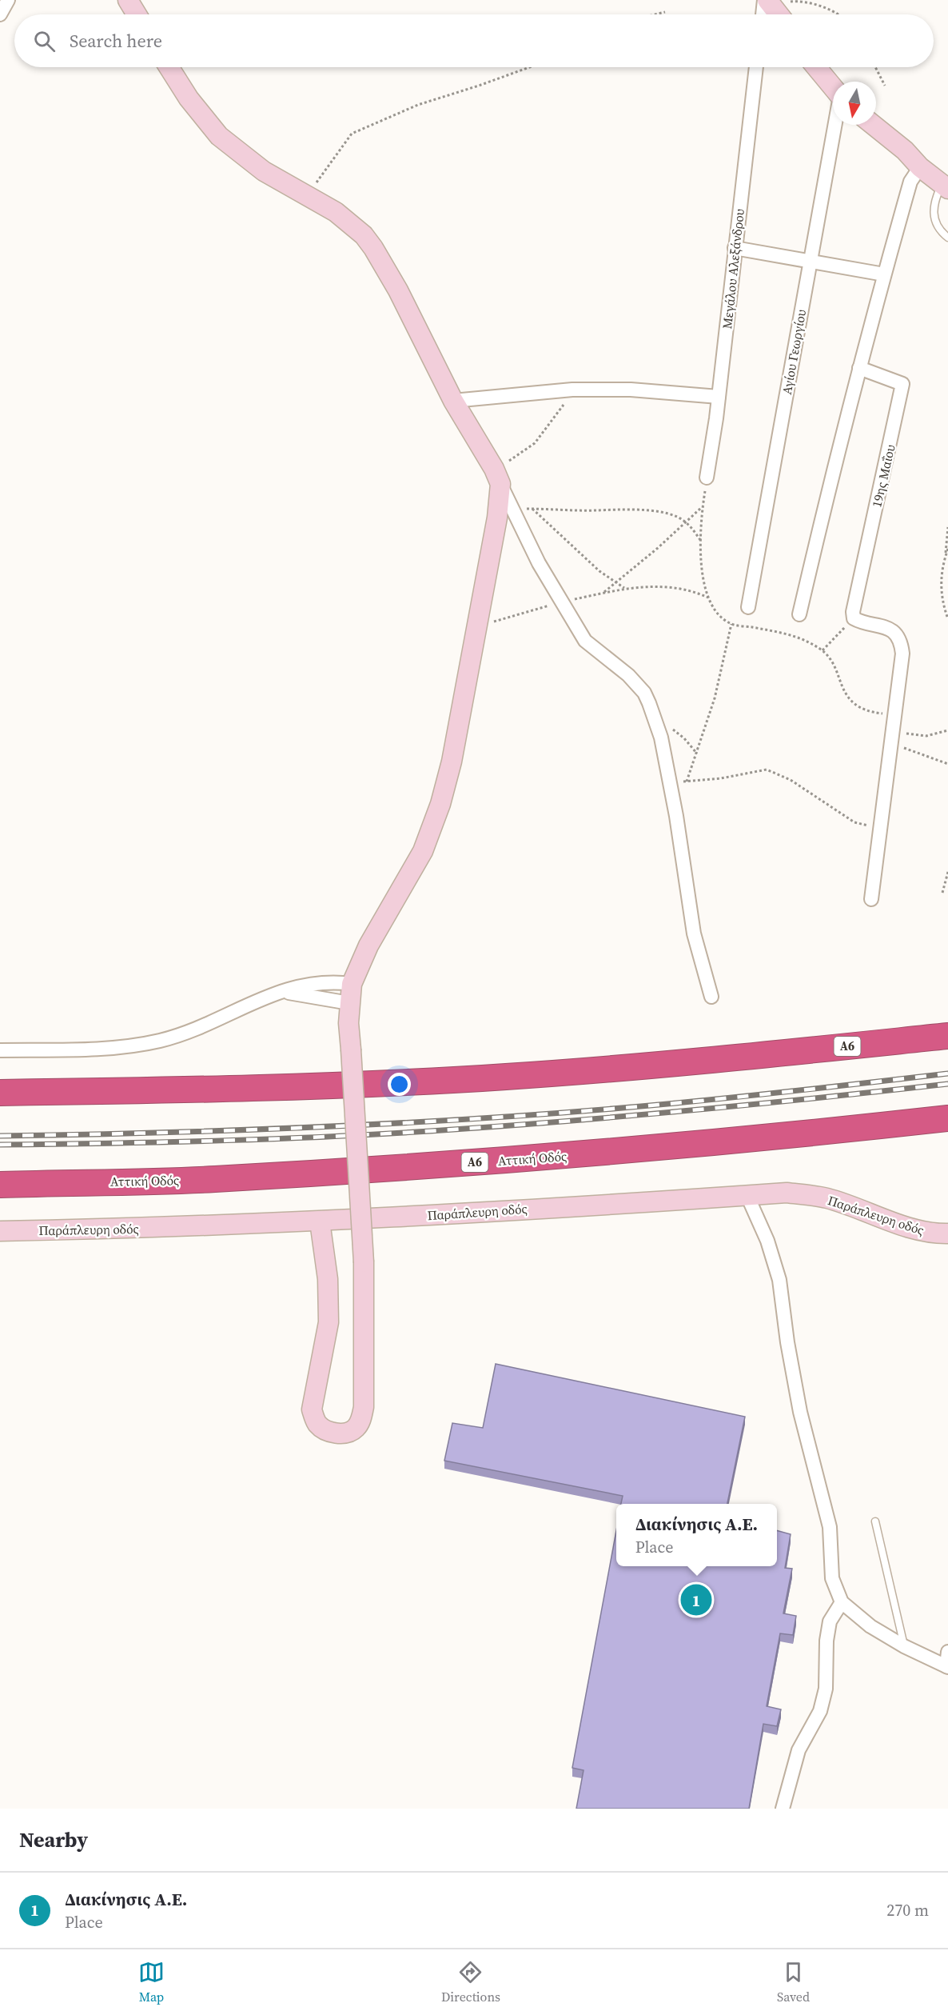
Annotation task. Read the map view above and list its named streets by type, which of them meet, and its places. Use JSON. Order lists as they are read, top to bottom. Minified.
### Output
{"streets":{"highway":["Α6","Αττική Οδός"],"street":["Μεγάλου Αλεξάνδρου","Αγίου Γεωργίου","19ης Μαΐου","Παράπλευρη οδός"]},"north":"bottom","page":{"search":"Search here","popup":["Διακίνησις Α.Ε.","Place"],"pins":"1","heading":"Nearby","list":[{"mark":"1","name":"Διακίνησις Α.Ε.","note":"Place","value":"270 m"}],"nav":["Map","Directions","Saved"]}}
